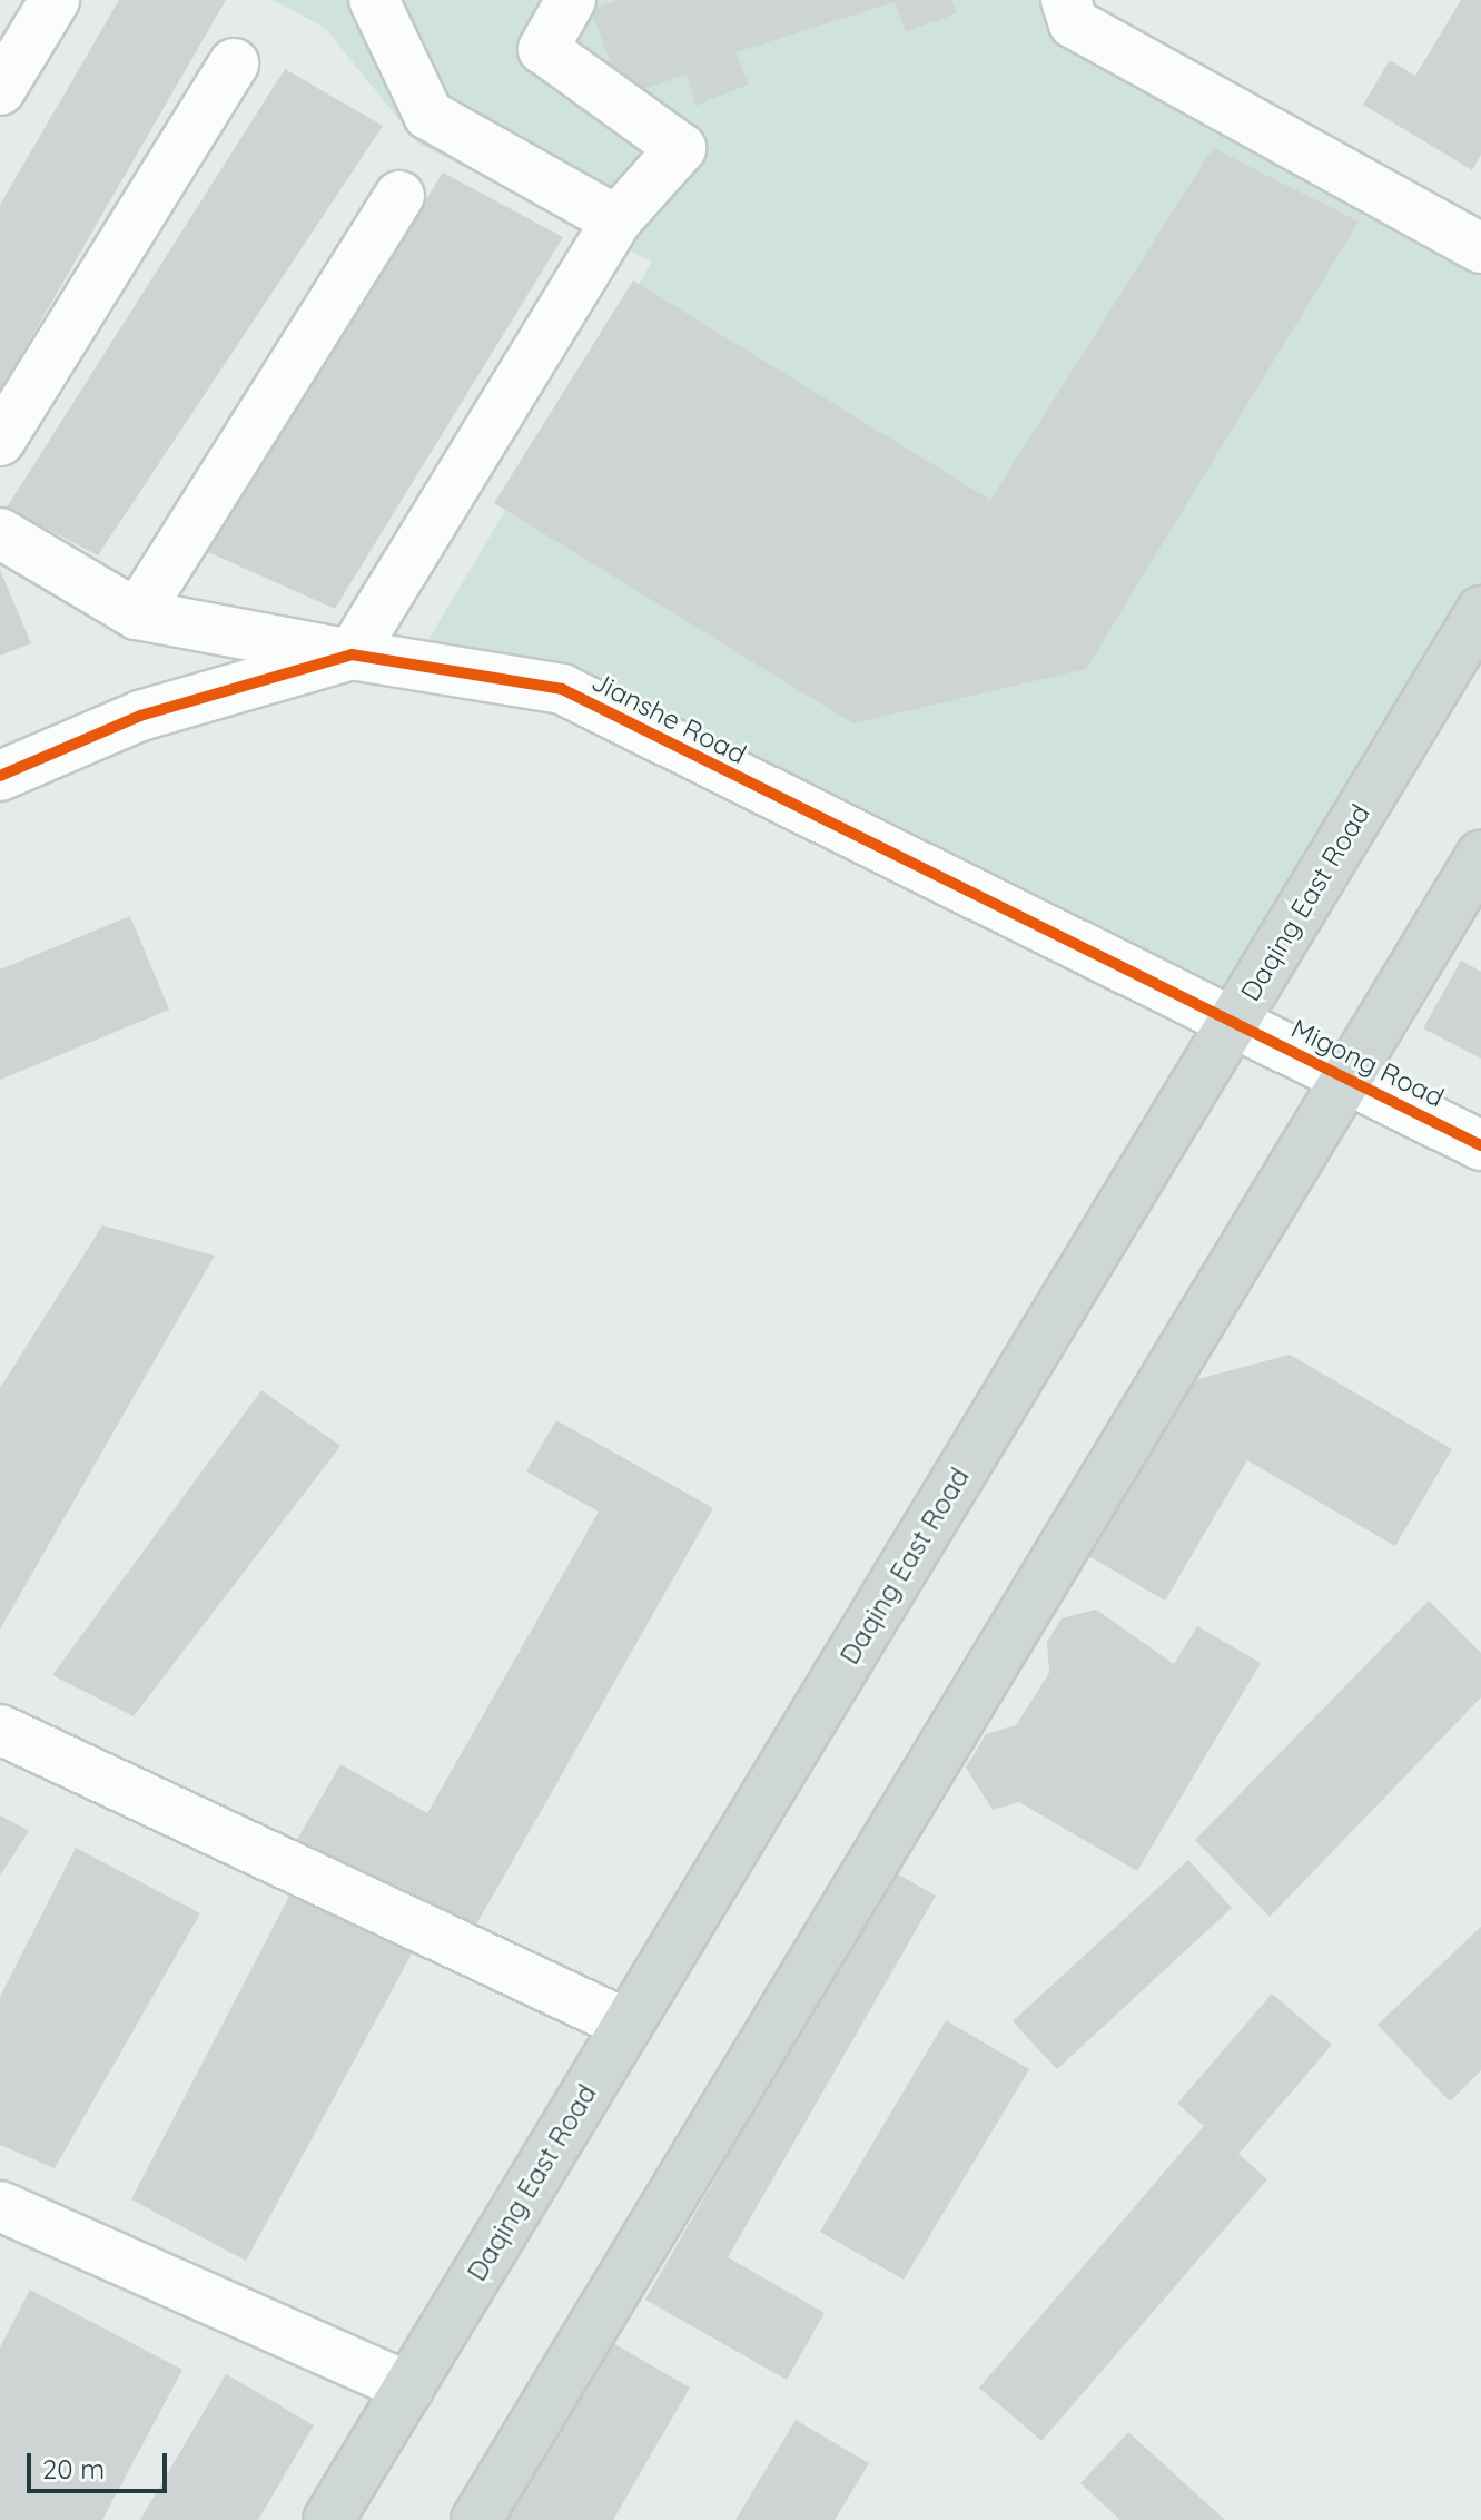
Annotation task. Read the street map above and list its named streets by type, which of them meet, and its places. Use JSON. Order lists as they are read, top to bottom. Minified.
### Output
{"streets":{"main road":["Daqing East Road"],"street":["Jianshe Road","Migong Road"]},"crossings":[["Jianshe Road","Daqing East Road"],["Jianshe Road","Migong Road"],["Daqing East Road","Migong Road"]],"scale_bar":"20 m"}
